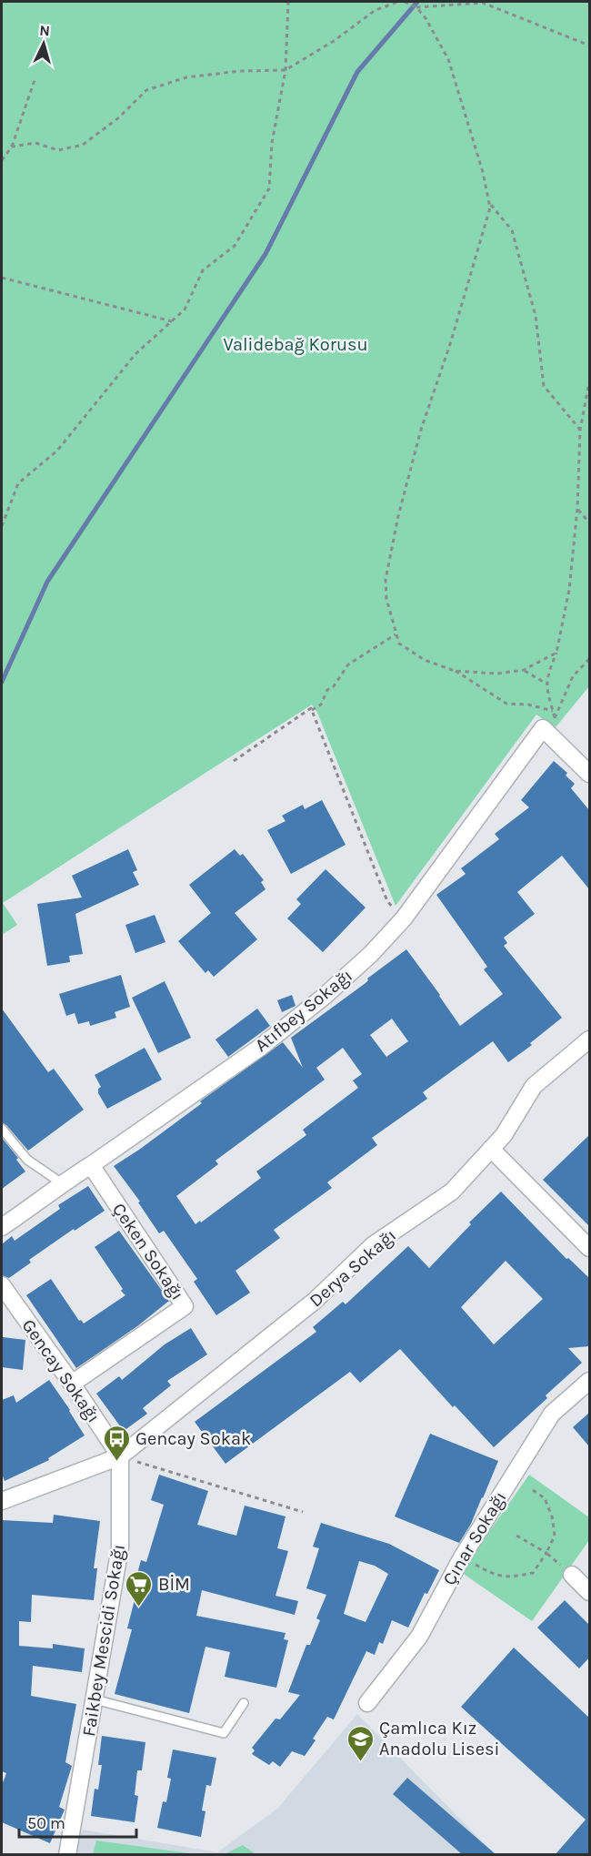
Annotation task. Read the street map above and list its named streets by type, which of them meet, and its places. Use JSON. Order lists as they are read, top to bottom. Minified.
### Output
{"streets":{"street":["Atıfbey Sokağı","Çeken Sokağı","Derya Sokağı","Gencay Sokağı","Çınar Sokağı","Faikbey Mescidi Sokağı"]},"crossings":[["Atıfbey Sokağı","Çeken Sokağı"],["Çeken Sokağı","Gencay Sokağı"],["Derya Sokağı","Gencay Sokağı"],["Derya Sokağı","Faikbey Mescidi Sokağı"],["Gencay Sokağı","Faikbey Mescidi Sokağı"]],"parks":["Validebağ Korusu"],"places":{"bus stop":["Gencay Sokak"],"supermarket":["BİM"],"school or university":["Çamlıca Kız Anadolu Lisesi"]},"scale_bar":"50 m","north":"top"}
